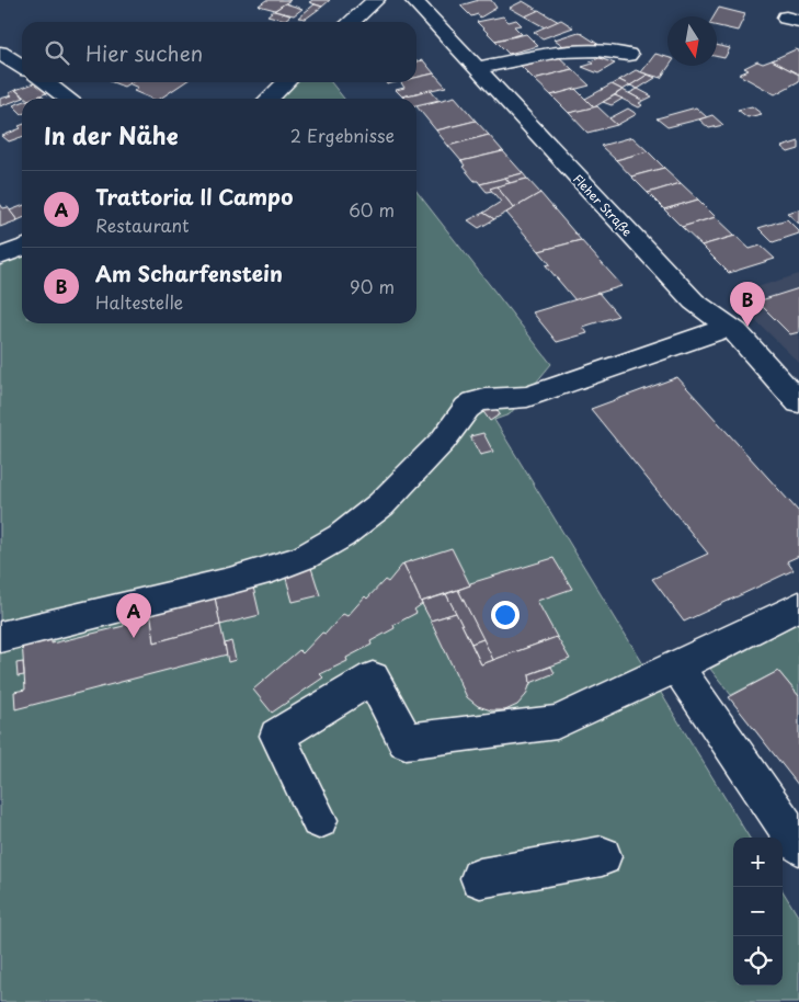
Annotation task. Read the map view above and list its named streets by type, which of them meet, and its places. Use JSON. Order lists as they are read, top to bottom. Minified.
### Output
{"streets":{"street":["Fleher Straße"]},"north":"bottom","page":{"search":"Hier suchen","heading":["In der Nähe","2 Ergebnisse"],"list":[{"mark":"A","name":"Trattoria Il Campo","note":"Restaurant","value":"60 m"},{"mark":"B","name":"Am Scharfenstein","note":"Haltestelle","value":"90 m"}],"pins":["B","A"],"map_buttons":["+","−"]}}
